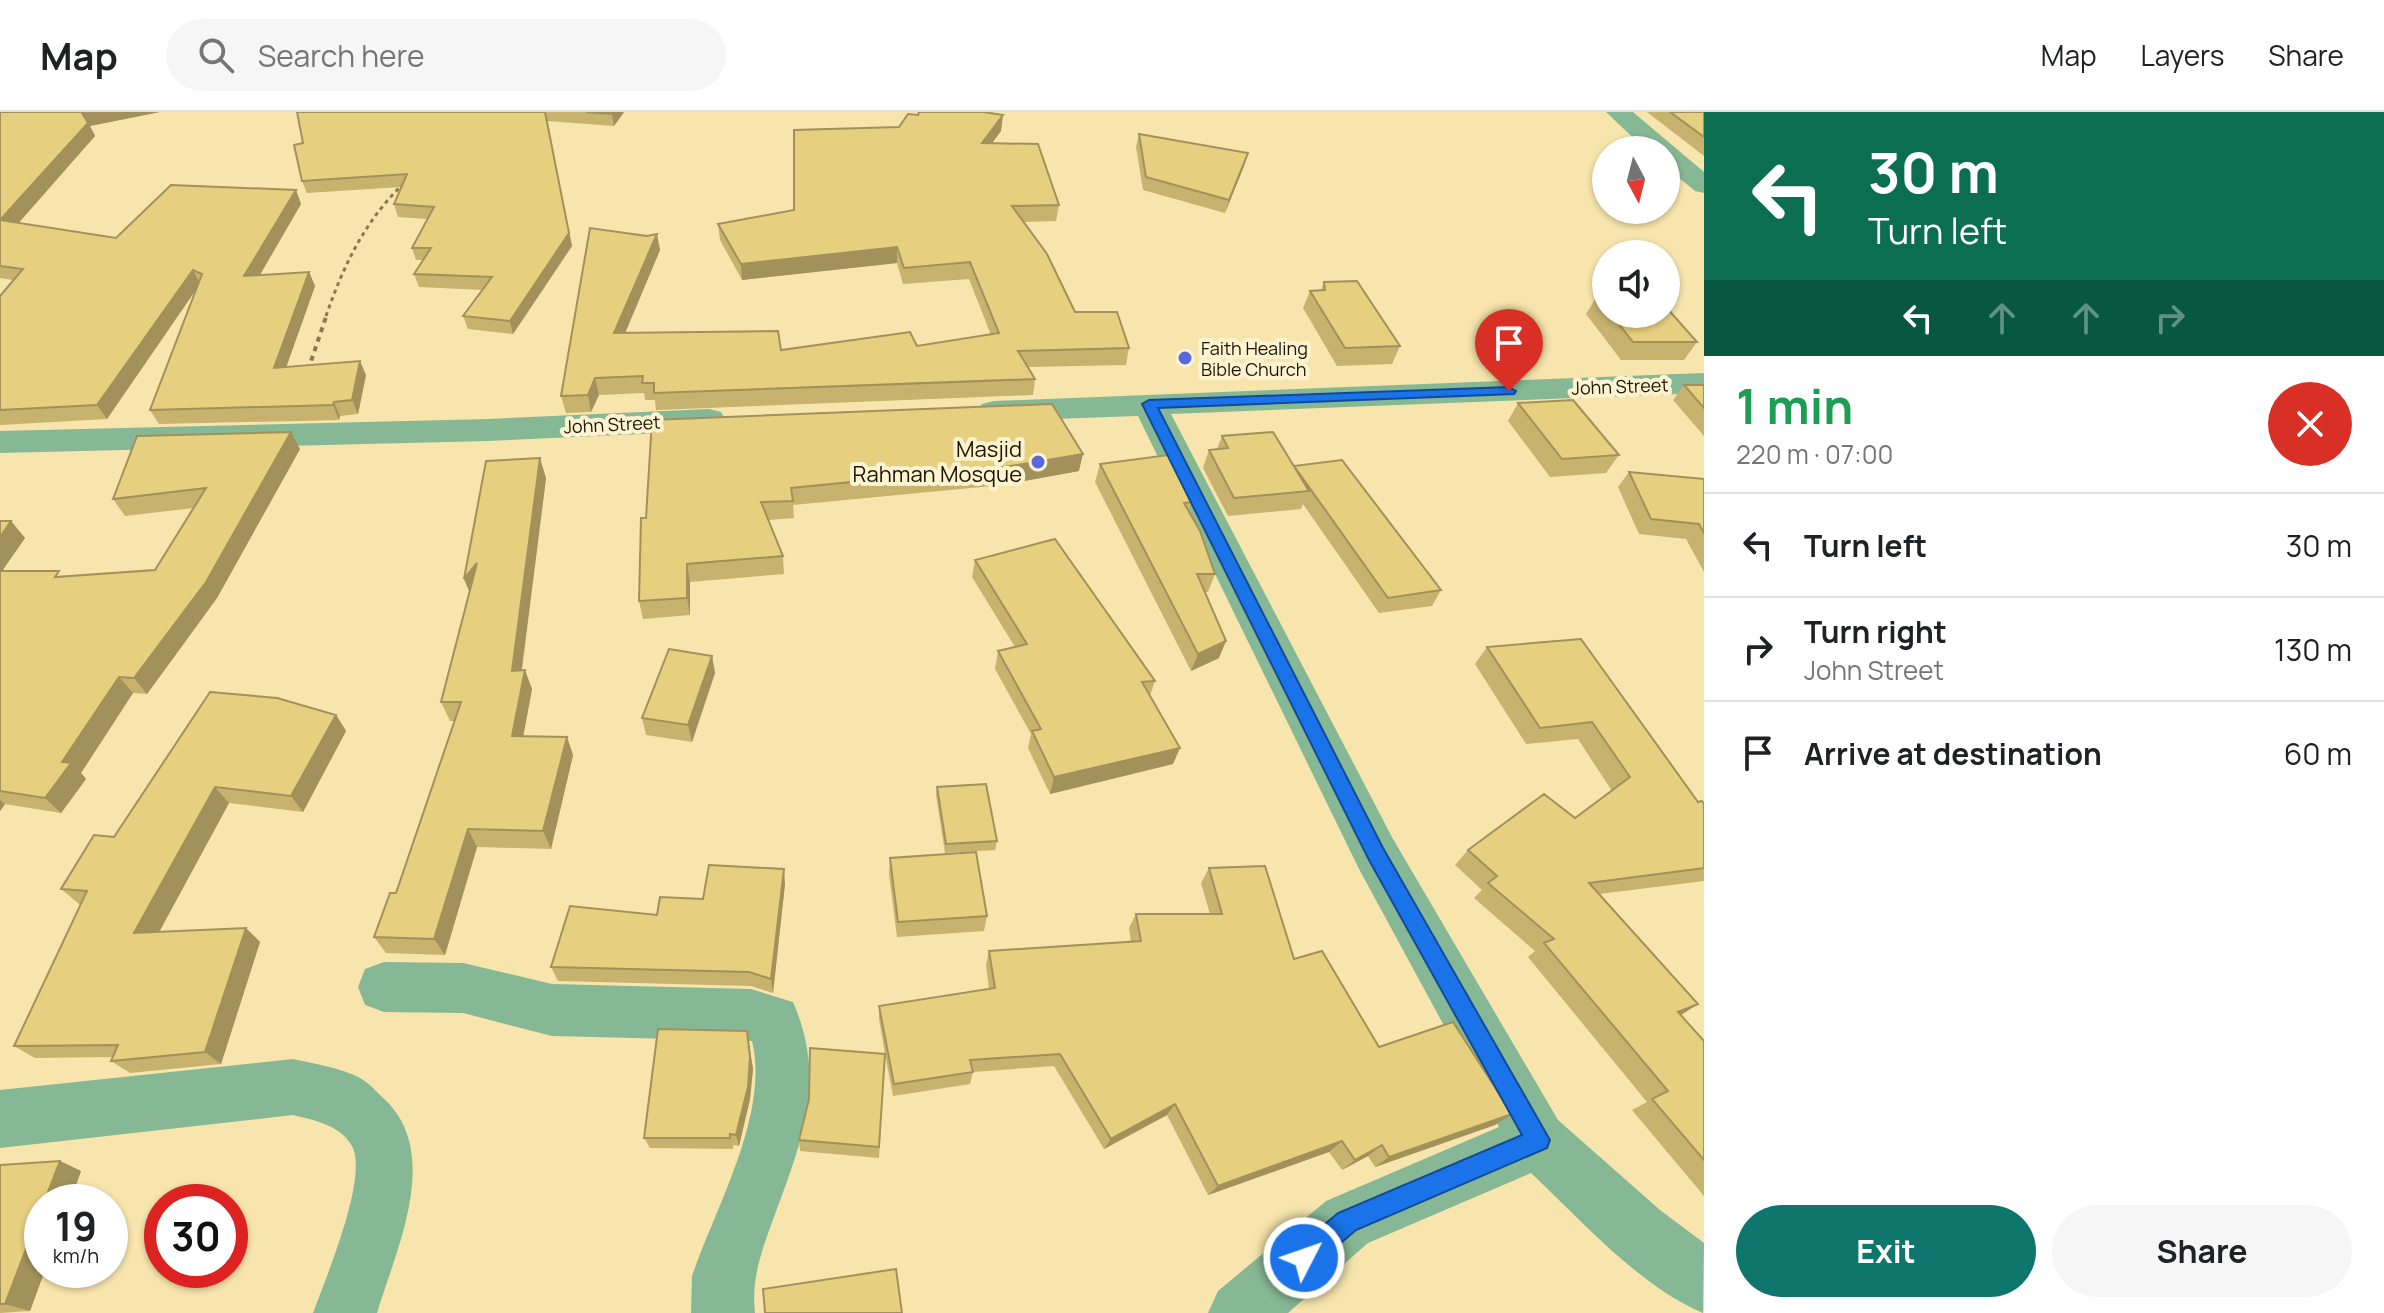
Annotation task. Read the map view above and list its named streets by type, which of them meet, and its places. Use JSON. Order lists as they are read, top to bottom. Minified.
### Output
{"streets":{"street":["John Street"]},"places":["Faith Healing Bible Church","Masjid Rahman Mosque"],"north":"bottom","page":{"header":"Map","search":"Search here","nav":["Map","Layers","Share"],"turn":["30 m","Turn left"],"heading":["1 min","220 m · 07:00"],"list":[{"name":"Turn left","value":"30 m"},{"name":"Turn right","note":"John Street","value":"130 m"},{"name":"Arrive at destination","value":"60 m"}],"speed":"19 km/h","limit":"30","buttons":["Exit","Share"]}}
